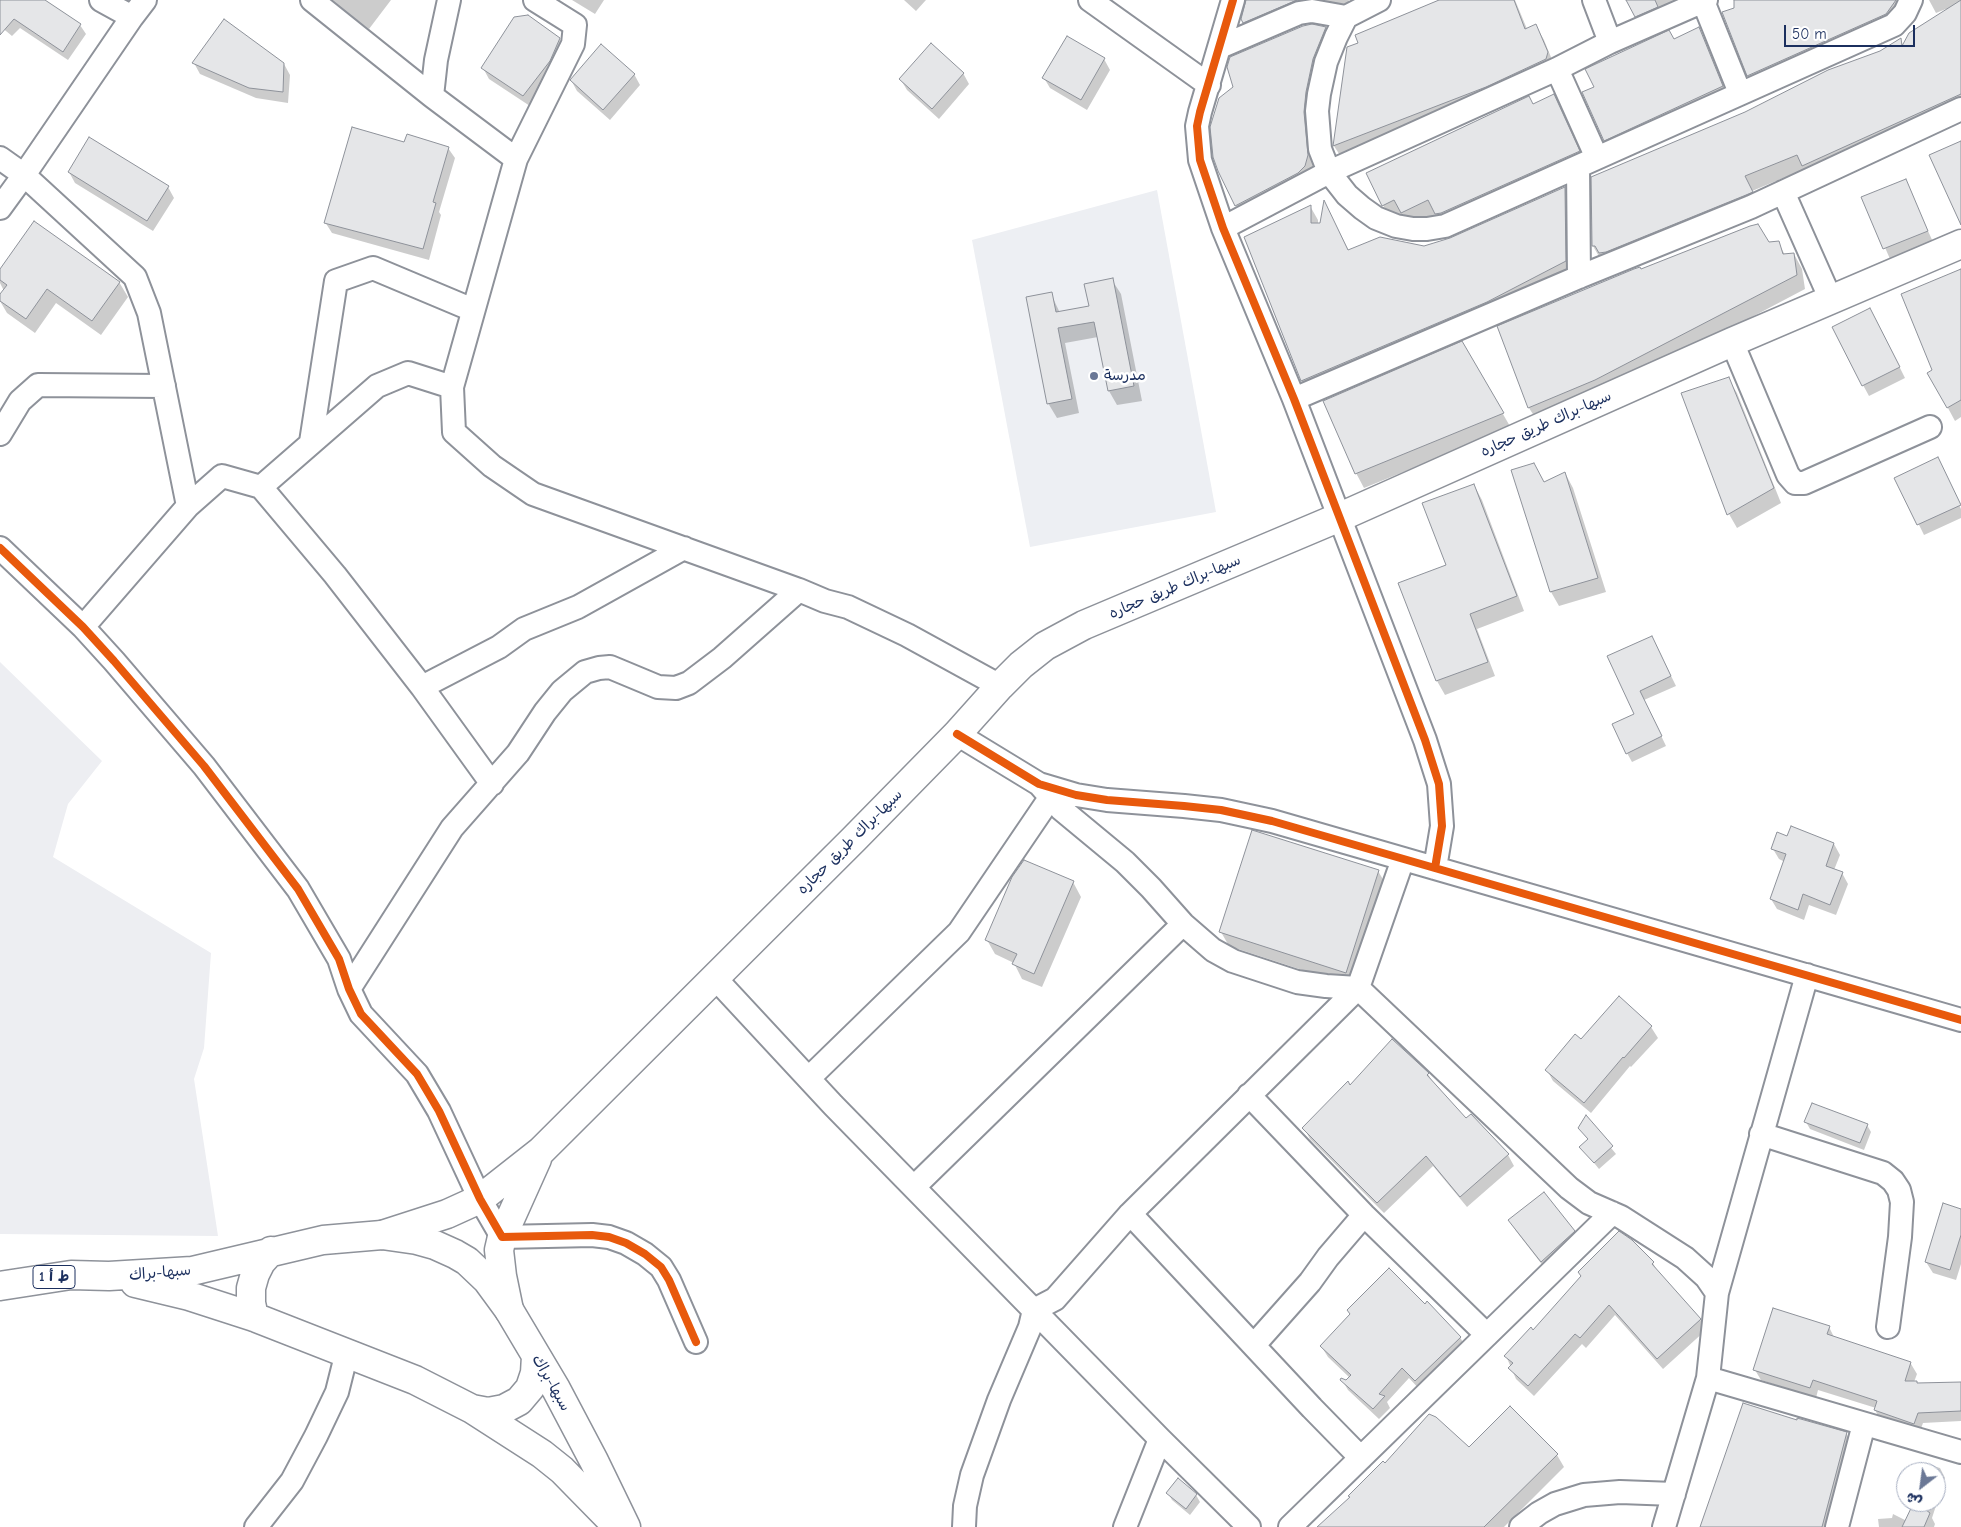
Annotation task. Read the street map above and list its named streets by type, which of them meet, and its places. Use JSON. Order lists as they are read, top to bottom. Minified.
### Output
{"streets":{"main road":["سبها-براك طريق حجاره","سبها-براك","ط أ 1"]},"crossings":[["سبها-براك طريق حجاره","سبها-براك"],["سبها-براك","ط أ 1"]],"places":["مدرسة"],"scale_bar":"50 m","north":"bottom left"}
